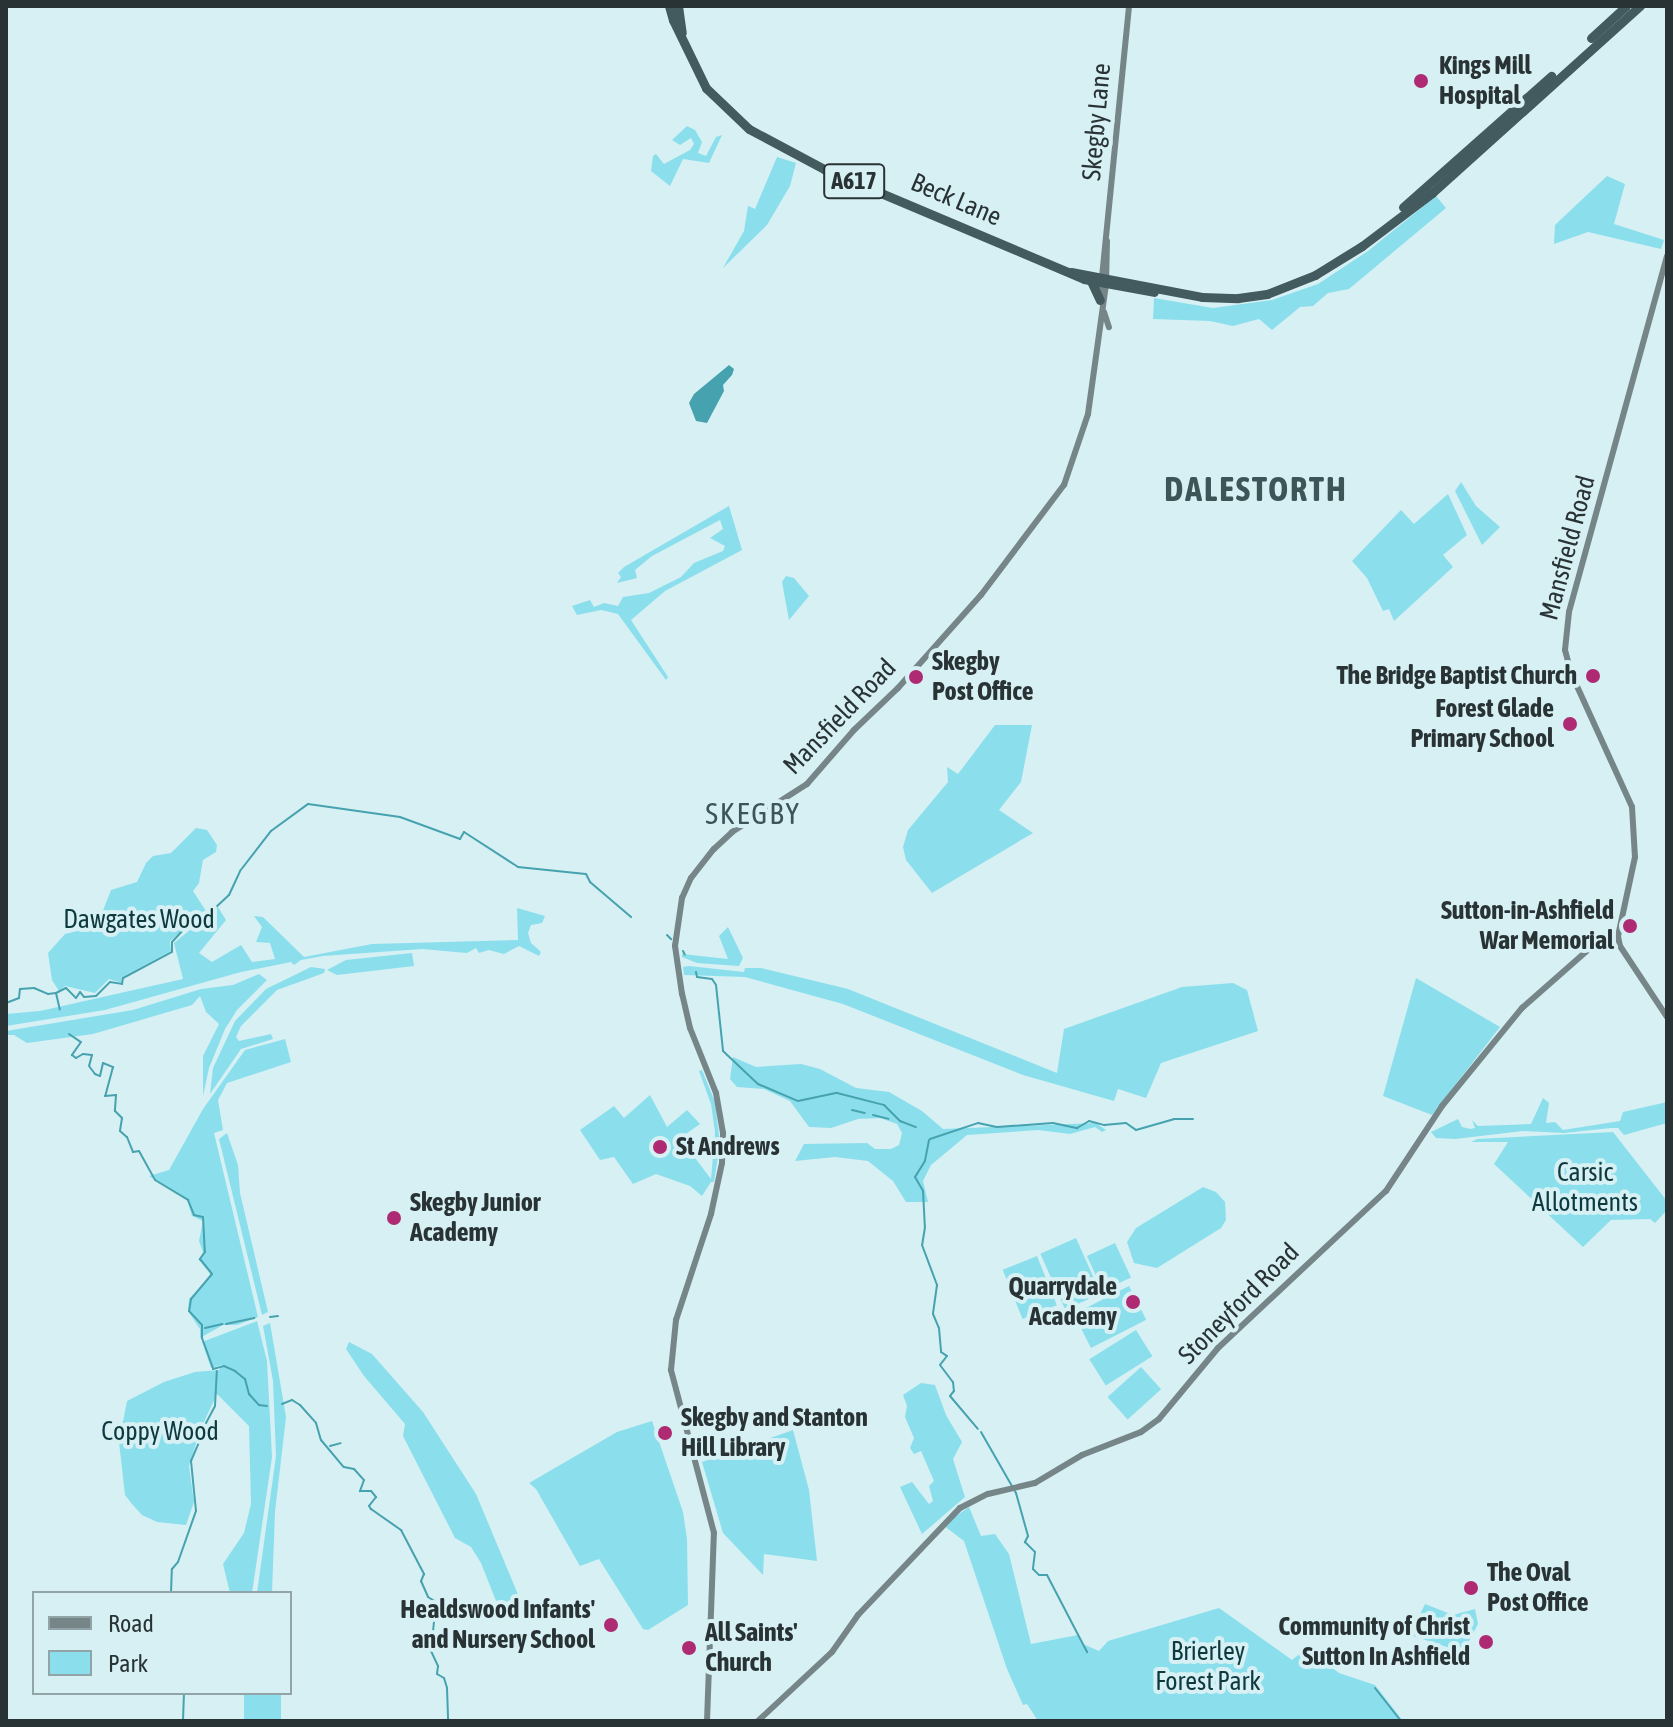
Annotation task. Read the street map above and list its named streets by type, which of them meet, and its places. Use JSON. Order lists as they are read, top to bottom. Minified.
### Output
{"streets":{"highway":["A617","Beck Lane"],"main road":["Skegby Lane","Mansfield Road","Stoneyford Road"]},"crossings":[["Skegby Lane","A617"],["Skegby Lane","Beck Lane"],["Skegby Lane","Mansfield Road"],["A617","Beck Lane"],["A617","Mansfield Road"],["Beck Lane","Mansfield Road"],["Mansfield Road","Stoneyford Road"]],"districts":["DALESTORTH","SKEGBY"],"parks":["Dawgates Wood","Carsic Allotments","Coppy Wood","Brierley Forest Park"],"places":["Kings Mill Hospital","The Bridge Baptist Church","Skegby Post Office","Forest Glade Primary School","Sutton-in-Ashfield War Memorial","St Andrews","Skegby Junior Academy","Quarrydale Academy","Skegby and Stanton Hill Library","The Oval Post Office","Healdswood Infants' and Nursery School","Community of Christ Sutton In Ashfield","All Saints' Church"],"legend":["Road","Park"]}
